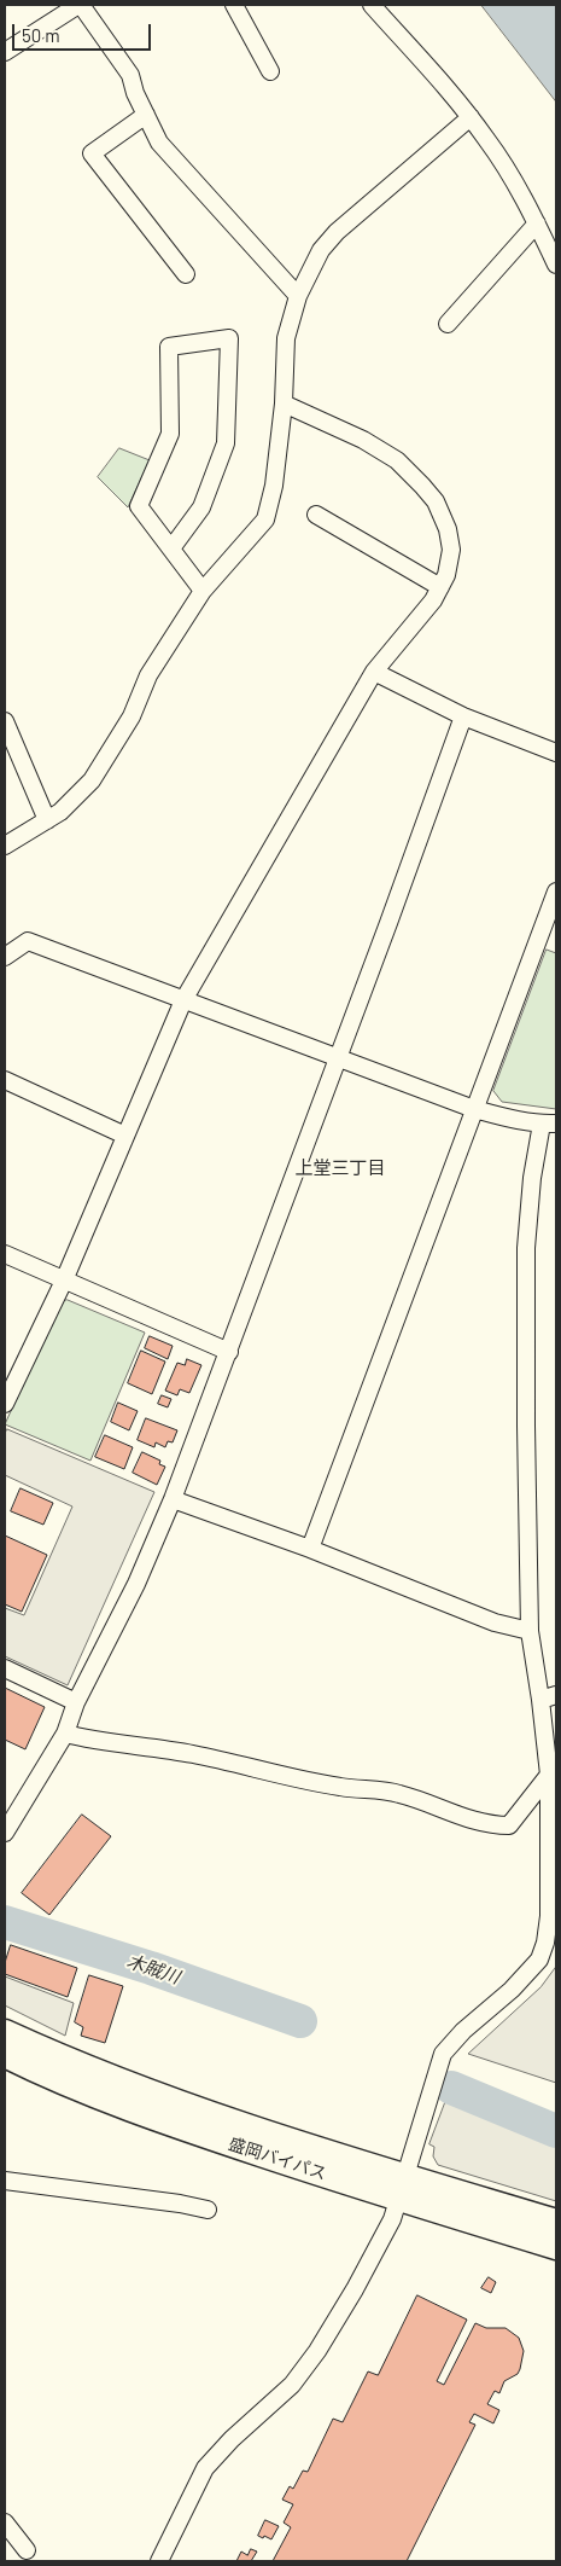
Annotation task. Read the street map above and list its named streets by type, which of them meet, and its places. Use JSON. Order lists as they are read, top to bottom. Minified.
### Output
{"streets":{"highway":["盛岡バイパス"]},"districts":["上堂三丁目"],"water":["木賊川"],"scale_bar":"50 m"}
